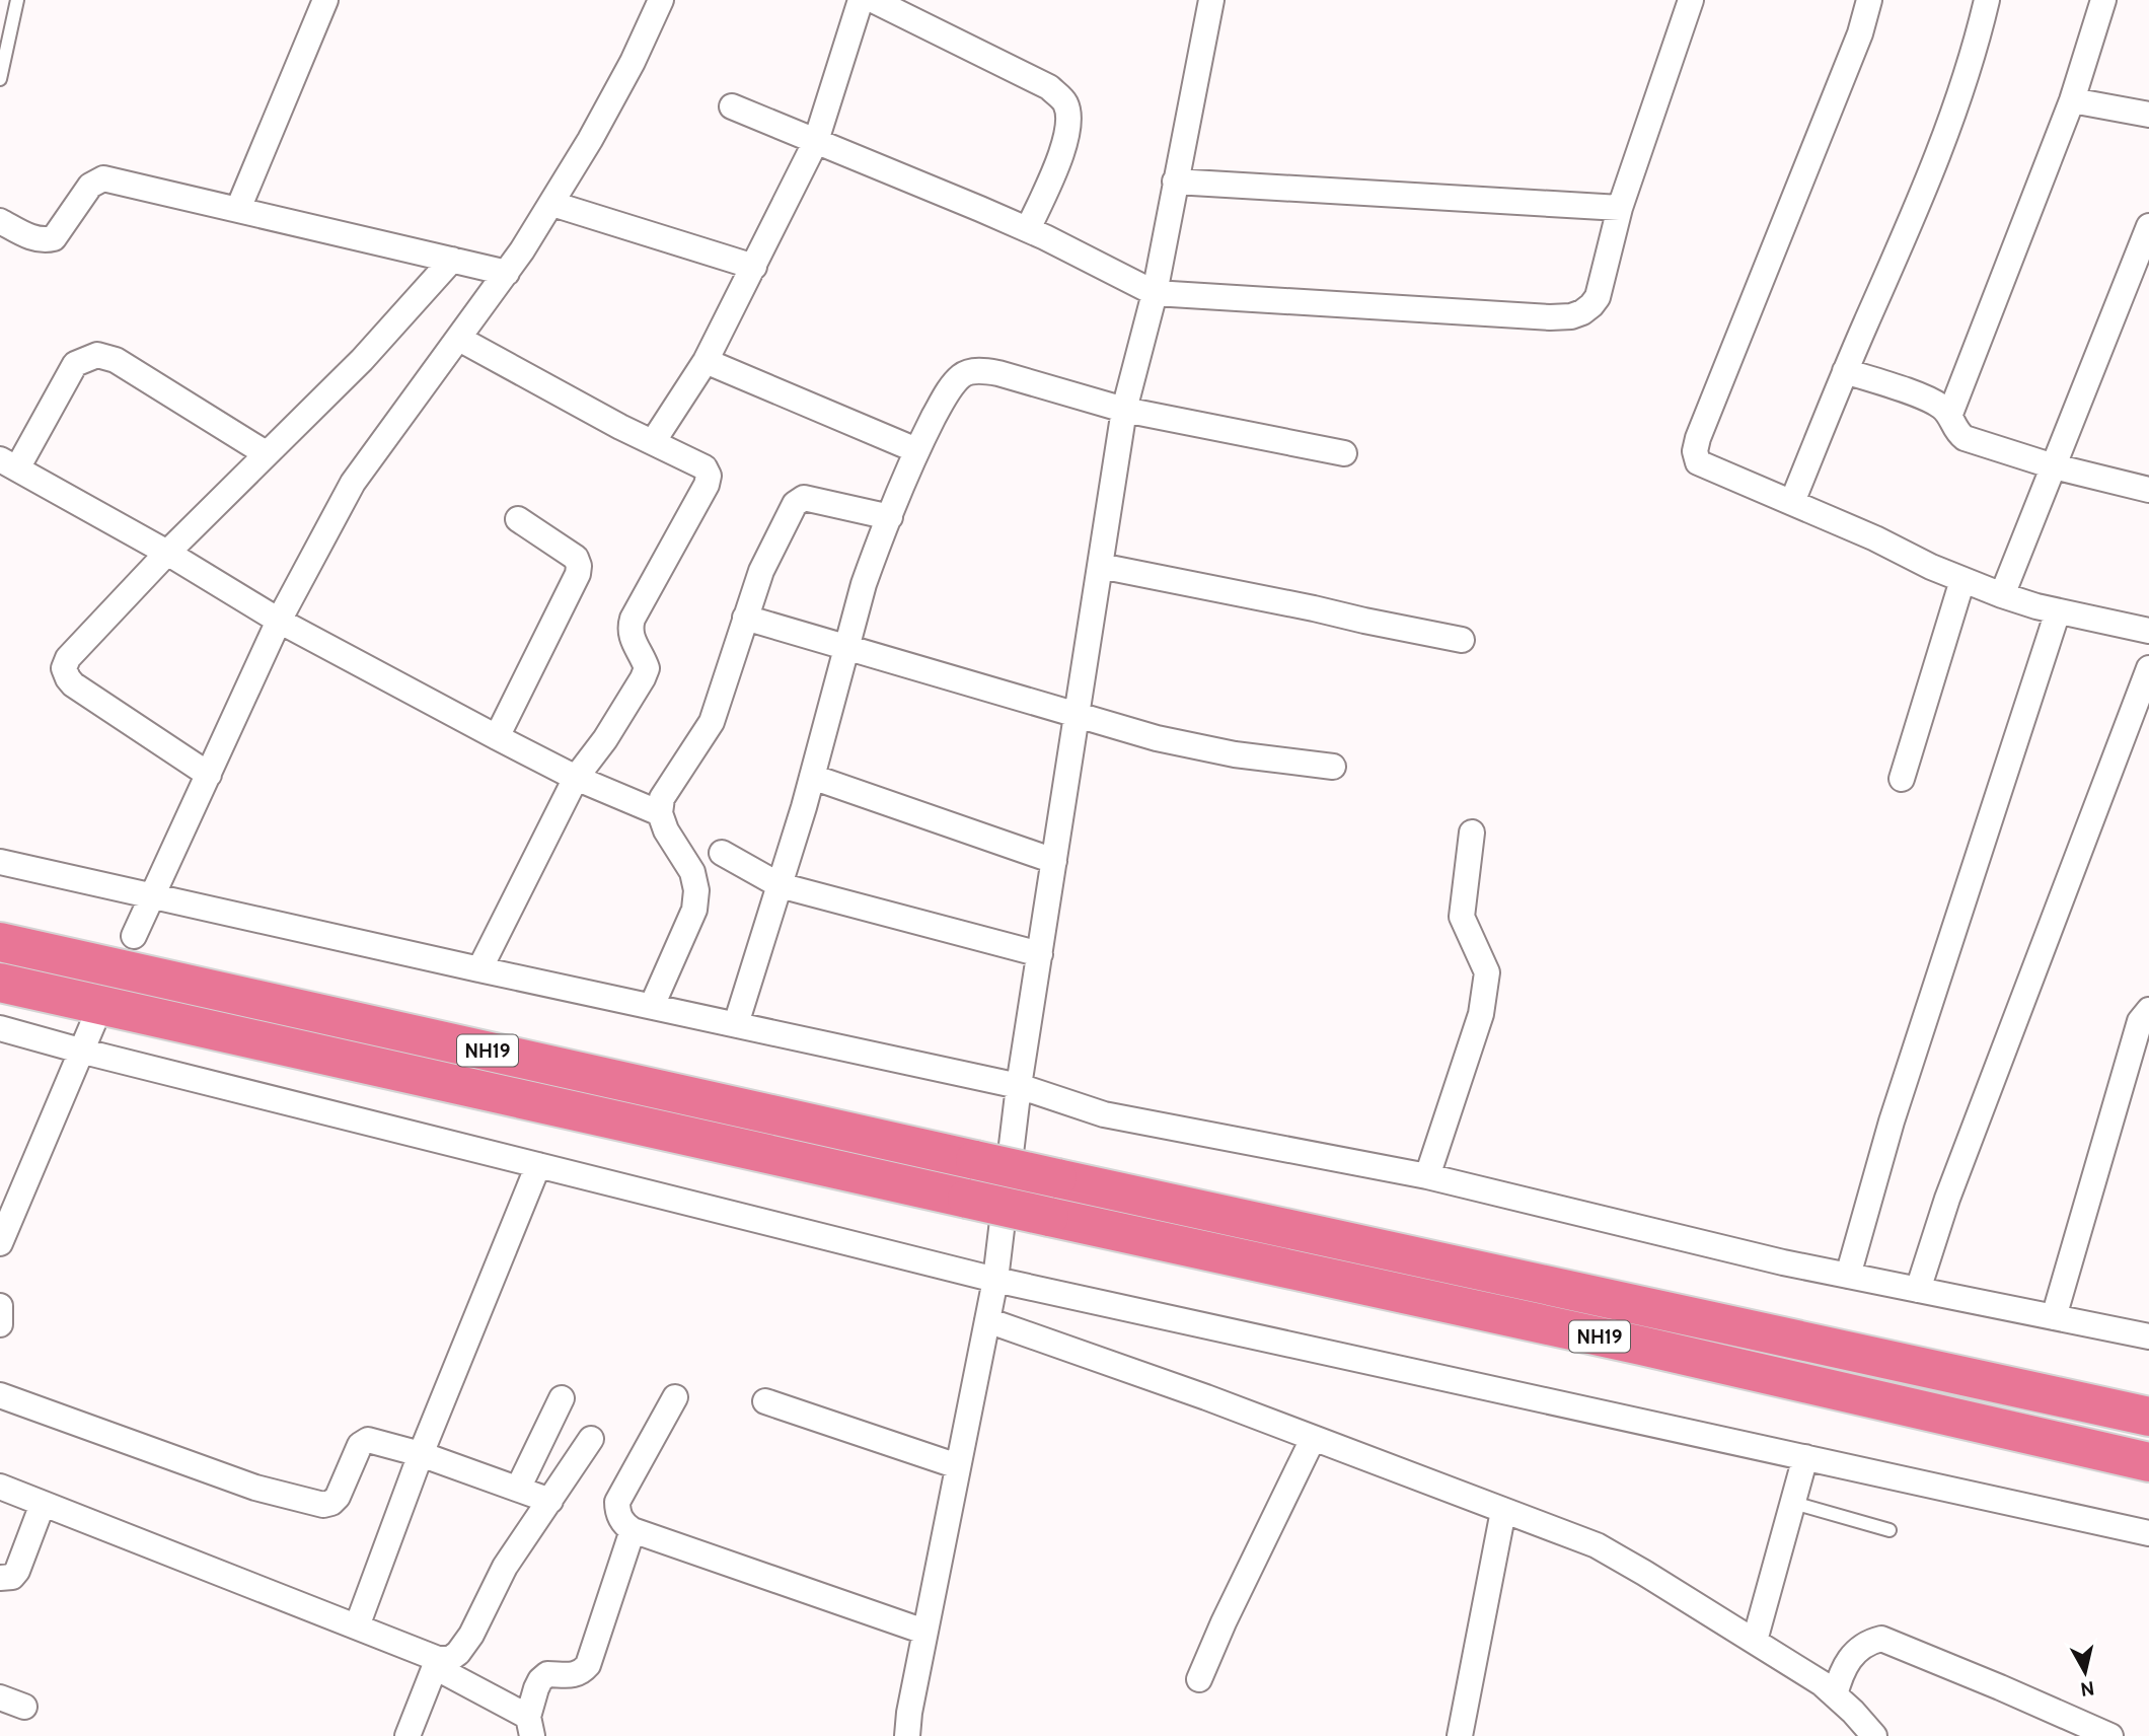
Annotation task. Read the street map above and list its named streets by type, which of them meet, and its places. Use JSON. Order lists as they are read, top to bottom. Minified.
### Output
{"streets":{"highway":["NH19"]},"north":"bottom"}
